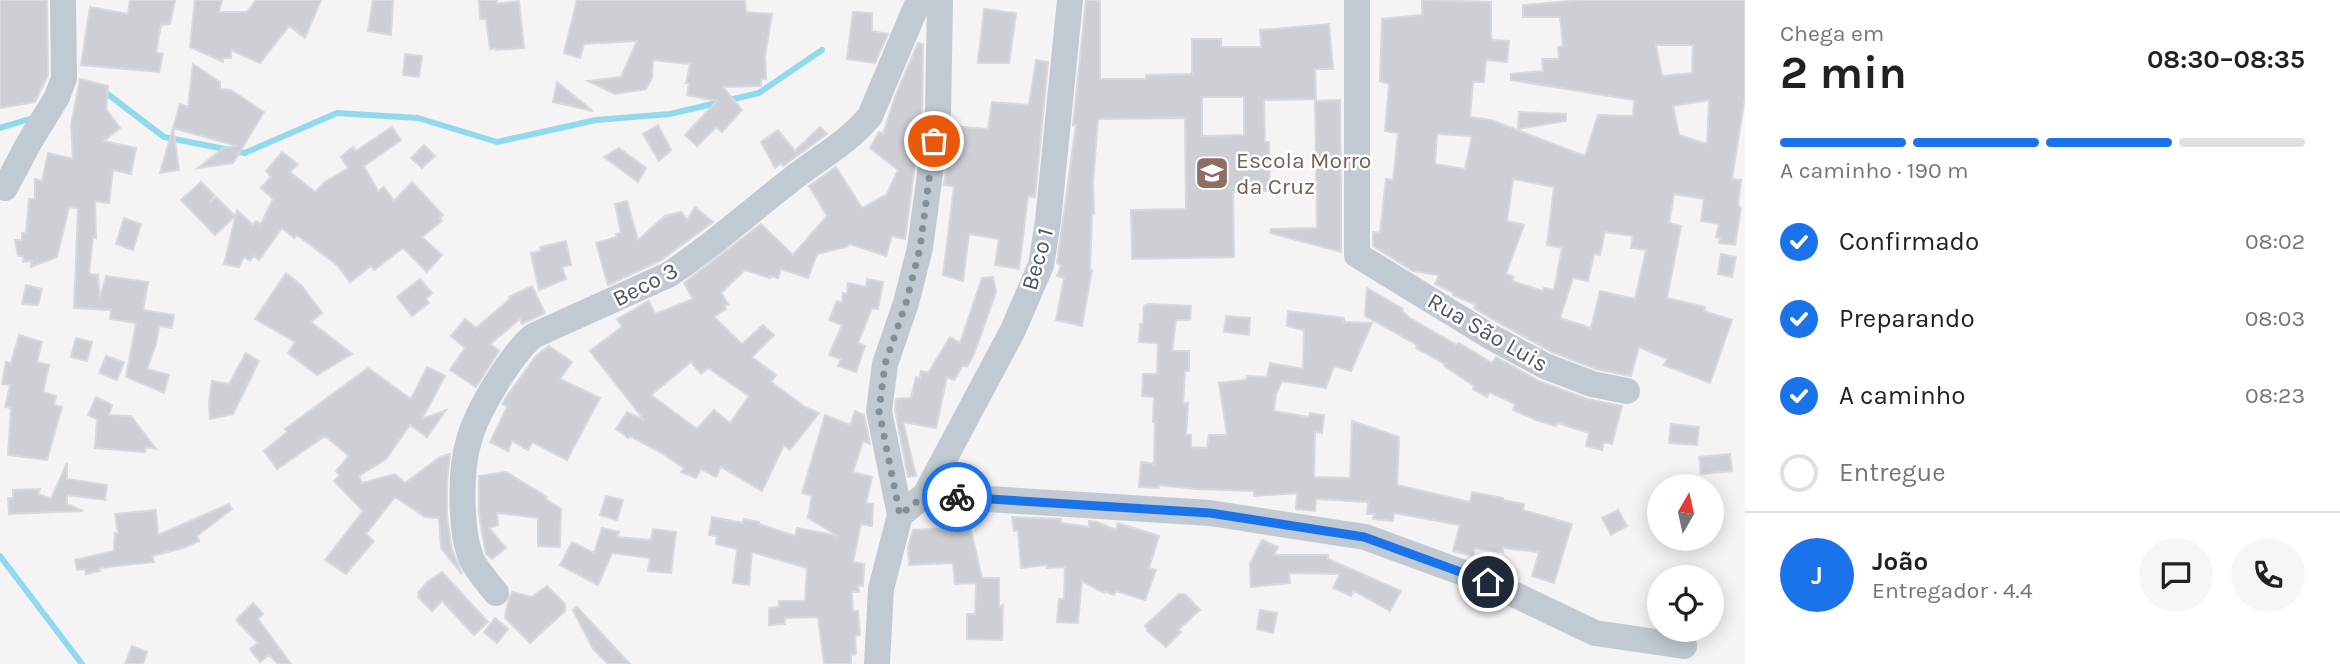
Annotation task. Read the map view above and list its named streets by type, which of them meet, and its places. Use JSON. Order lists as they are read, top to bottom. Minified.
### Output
{"streets":{"street":["Beco 1","Beco 3","Rua São Luis"]},"places":{"school or university":["Escola Morro da Cruz"]},"north":"top","page":{"heading":["2 min","Chega em","08:30–08:35"],"panel":["João","Entregador · 4.4"],"bar":"A caminho · 190 m","list":[["Confirmado","08:02"],["Preparando","08:03"],["A caminho","08:23"],"Entregue"],"round":"J"}}
